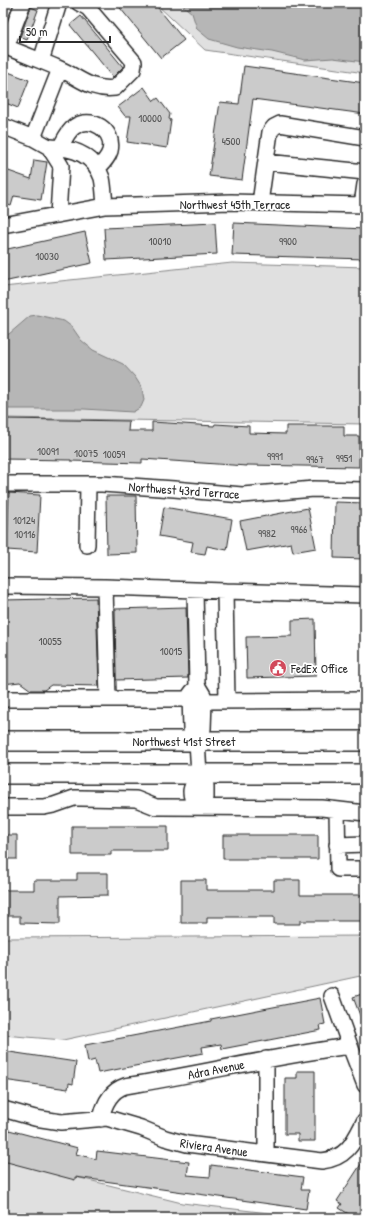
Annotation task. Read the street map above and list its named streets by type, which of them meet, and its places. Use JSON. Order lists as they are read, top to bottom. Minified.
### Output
{"streets":{"main road":["Northwest 41st Street"],"street":["Northwest 45th Terrace","Northwest 43rd Terrace","Adra Avenue","Riviera Avenue"]},"crossings":[["Adra Avenue","Riviera Avenue"]],"places":{"public building":["FedEx Office"]},"house_numbers":["10000","4500","10010","9900","10030","10091","10075","10059","9991","9951","9967","10124","9966","9982","10116","10055","10015"],"scale_bar":"50 m"}
